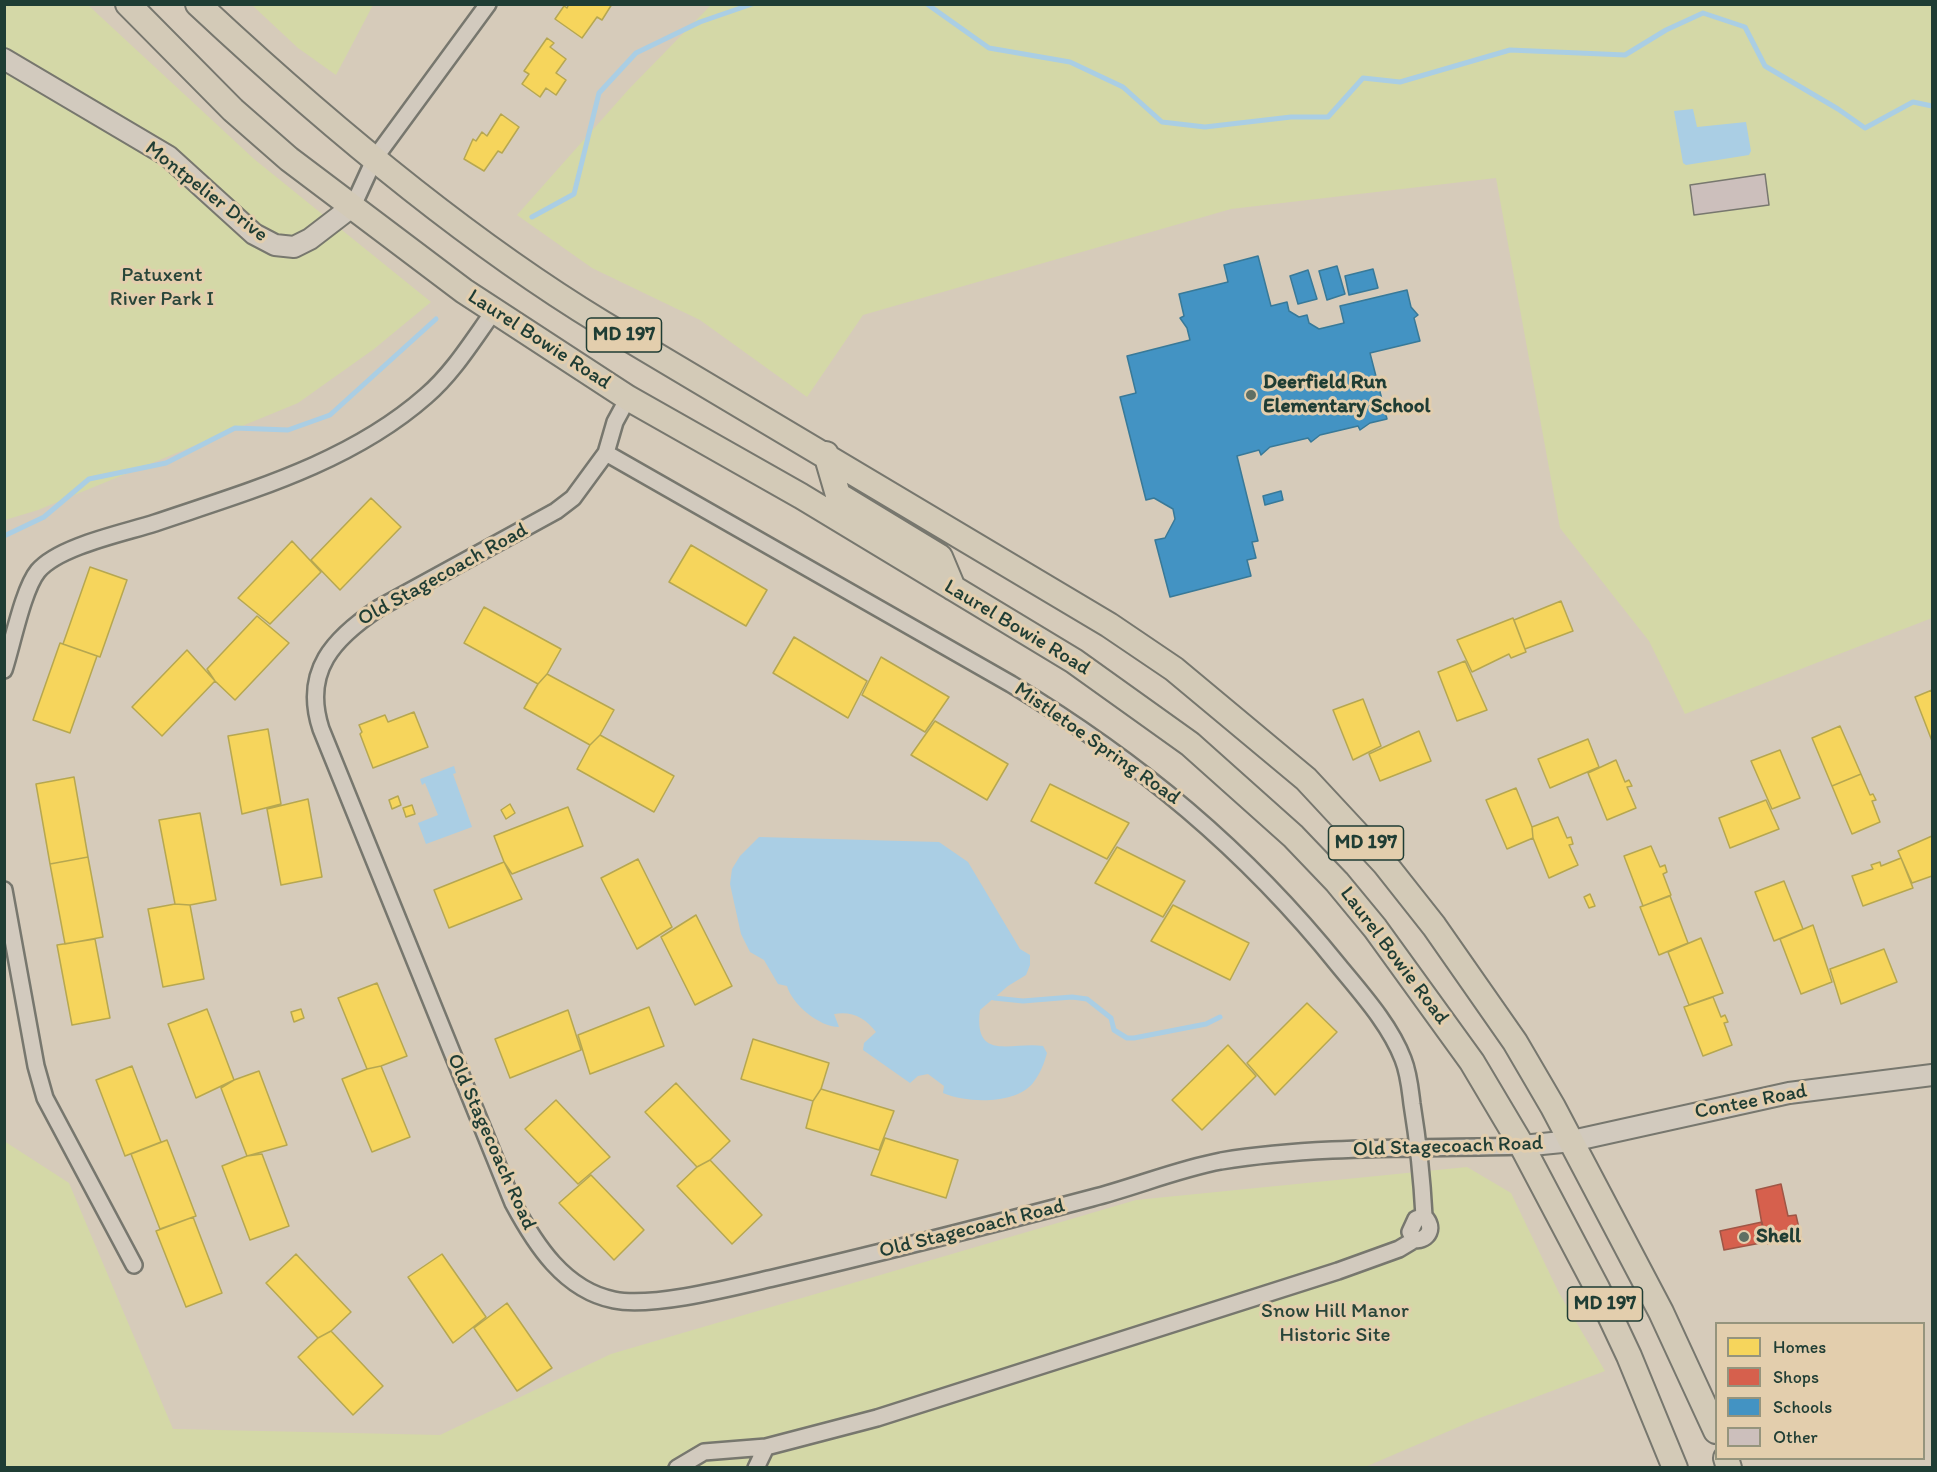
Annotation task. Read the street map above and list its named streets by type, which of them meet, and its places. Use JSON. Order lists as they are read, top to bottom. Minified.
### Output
{"streets":{"main road":["MD 197","Laurel Bowie Road"],"street":["Montpelier Drive","Old Stagecoach Road","Mistletoe Spring Road","Contee Road"]},"crossings":[["Montpelier Drive","MD 197"],["Montpelier Drive","Laurel Bowie Road"],["MD 197","Old Stagecoach Road"],["MD 197","Contee Road"],["Laurel Bowie Road","Old Stagecoach Road"],["Old Stagecoach Road","Mistletoe Spring Road"],["Old Stagecoach Road","Contee Road"]],"parks":["Patuxent River Park I","Snow Hill Manor Historic Site"],"places":["Deerfield Run Elementary School","Shell"],"legend":["Homes","Shops","Schools","Other"]}
